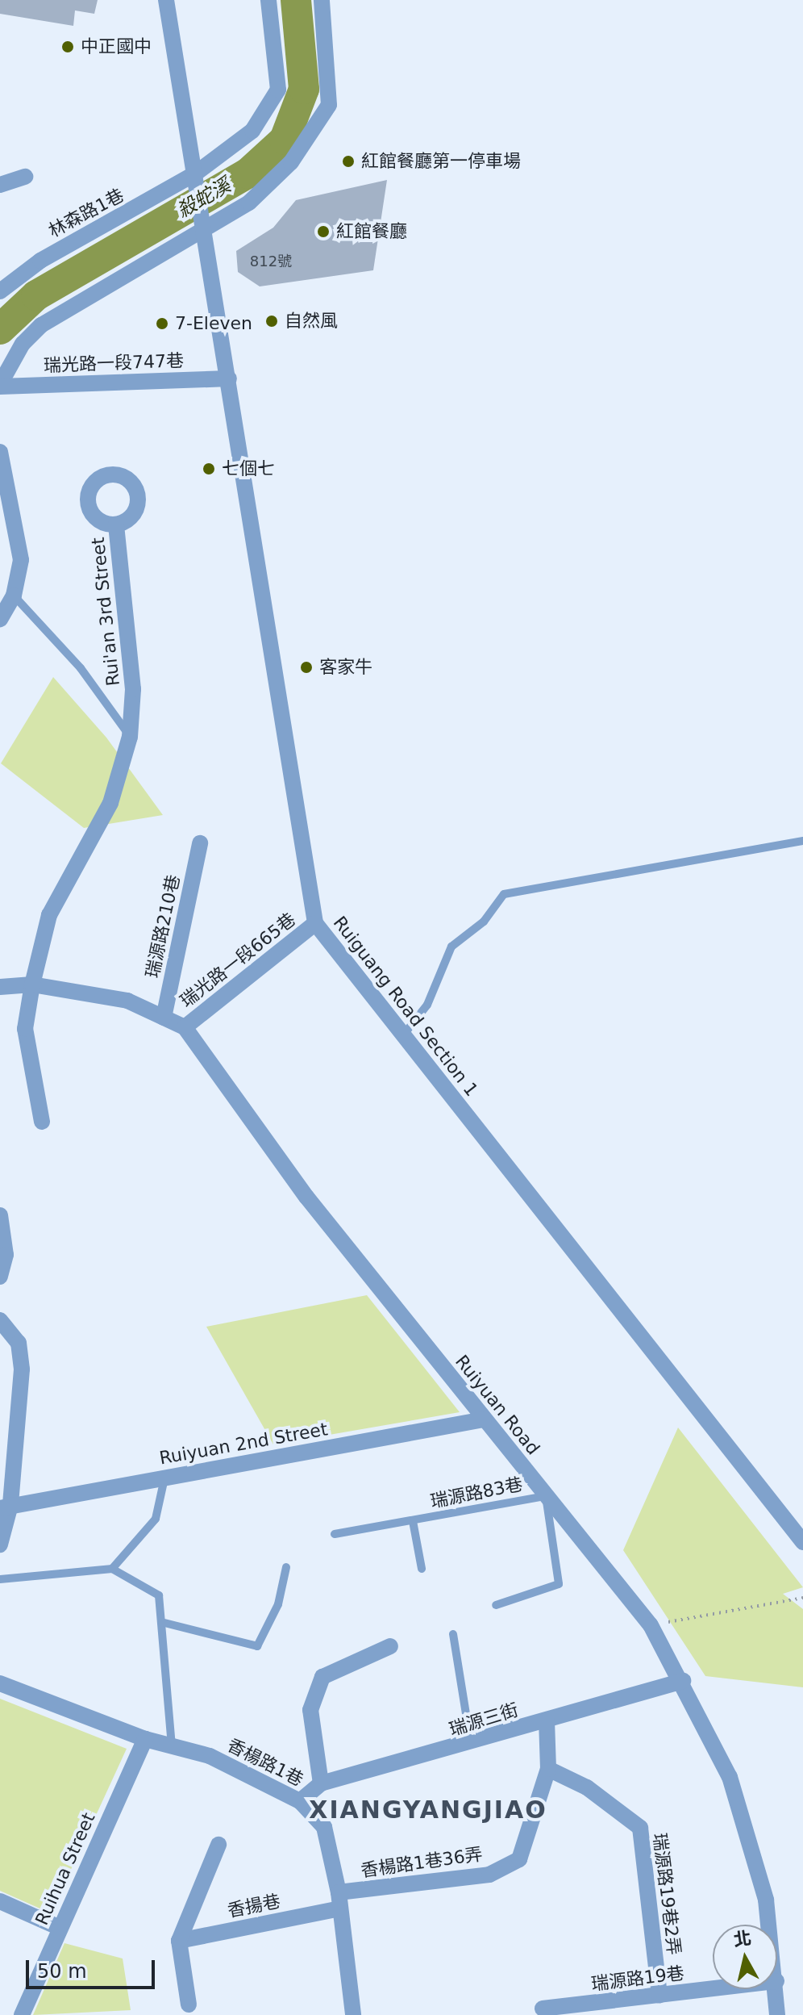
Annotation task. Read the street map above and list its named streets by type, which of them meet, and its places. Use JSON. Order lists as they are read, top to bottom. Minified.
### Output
{"streets":{"street":["林森路1巷","瑞光路一段747巷","Rui'an 3rd Street","瑞源路210巷","瑞光路一段665巷","Ruiguang Road Section 1","Ruiyuan Road","Ruiyuan 2nd Street","瑞源三街","香楊路1巷","香楊路1巷36弄","Ruihua Street","瑞源路19巷2弄","香揚巷","瑞源路19巷"],"lane":["瑞源路83巷"]},"crossings":[["林森路1巷","Ruiguang Road Section 1"],["瑞光路一段747巷","Ruiguang Road Section 1"],["Rui'an 3rd Street","Ruiyuan Road"],["瑞源路210巷","Ruiyuan Road"],["瑞光路一段665巷","Ruiguang Road Section 1"],["瑞光路一段665巷","Ruiyuan Road"],["Ruiyuan Road","Ruiyuan 2nd Street"],["Ruiyuan Road","瑞源路83巷"],["Ruiyuan Road","瑞源三街"],["瑞源三街","香楊路1巷"],["瑞源三街","香楊路1巷36弄"],["香楊路1巷","香楊路1巷36弄"],["香楊路1巷","Ruihua Street"],["香楊路1巷","香揚巷"],["香楊路1巷36弄","瑞源路19巷2弄"],["瑞源路19巷2弄","瑞源路19巷"]],"districts":["XIANGYANGJIAO"],"water":["殺蛇溪"],"places":["中正國中","紅館餐廳第一停車場","紅館餐廳","自然風","7-Eleven","七個七","客家牛"],"house_numbers":["812號"],"scale_bar":"50 m","north":"top"}
